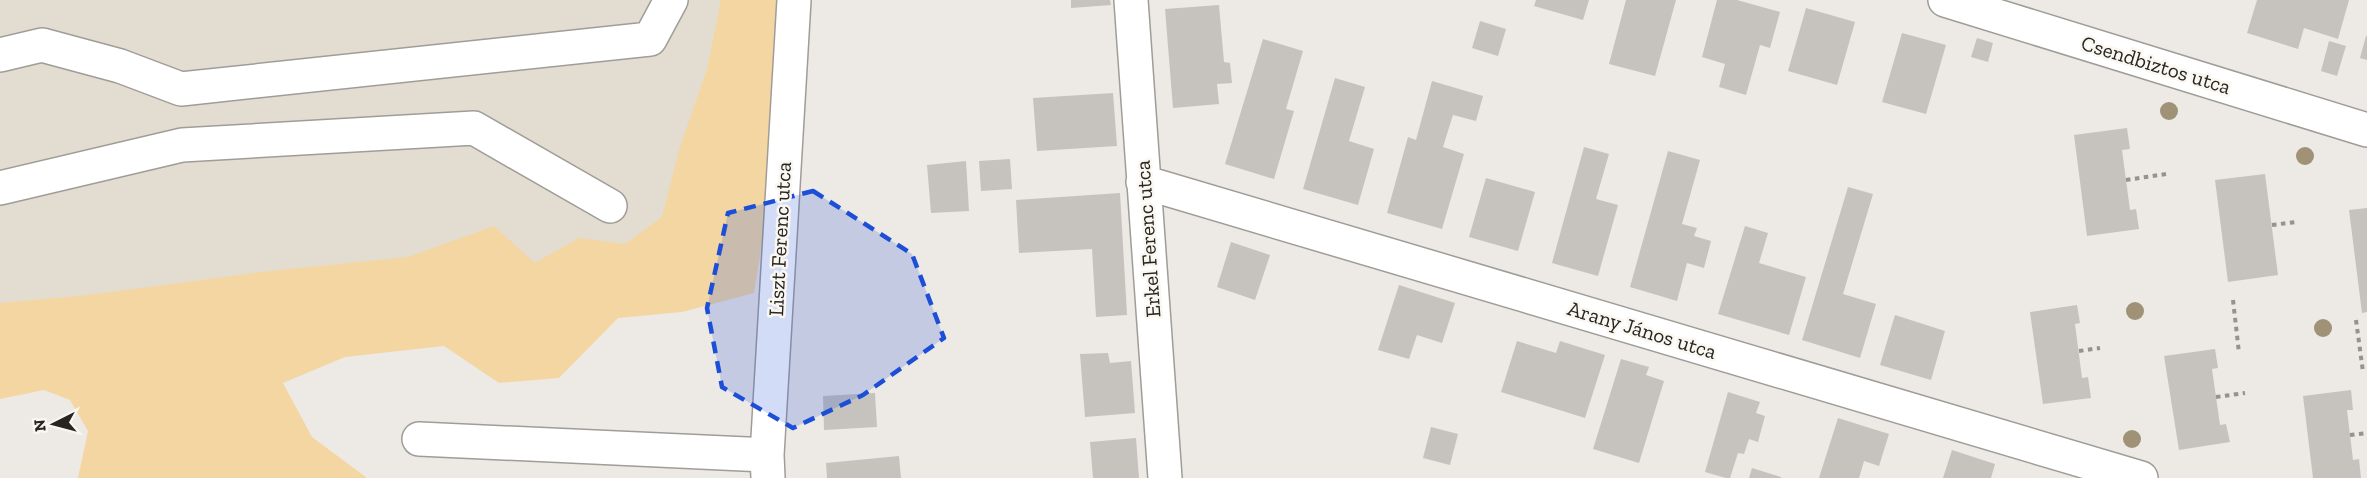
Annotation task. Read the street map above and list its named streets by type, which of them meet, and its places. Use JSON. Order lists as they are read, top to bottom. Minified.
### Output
{"streets":{"street":["Csendbiztos utca","Liszt Ferenc utca","Erkel Ferenc utca","Arany János utca"]},"crossings":[["Erkel Ferenc utca","Arany János utca"]],"north":"left"}
